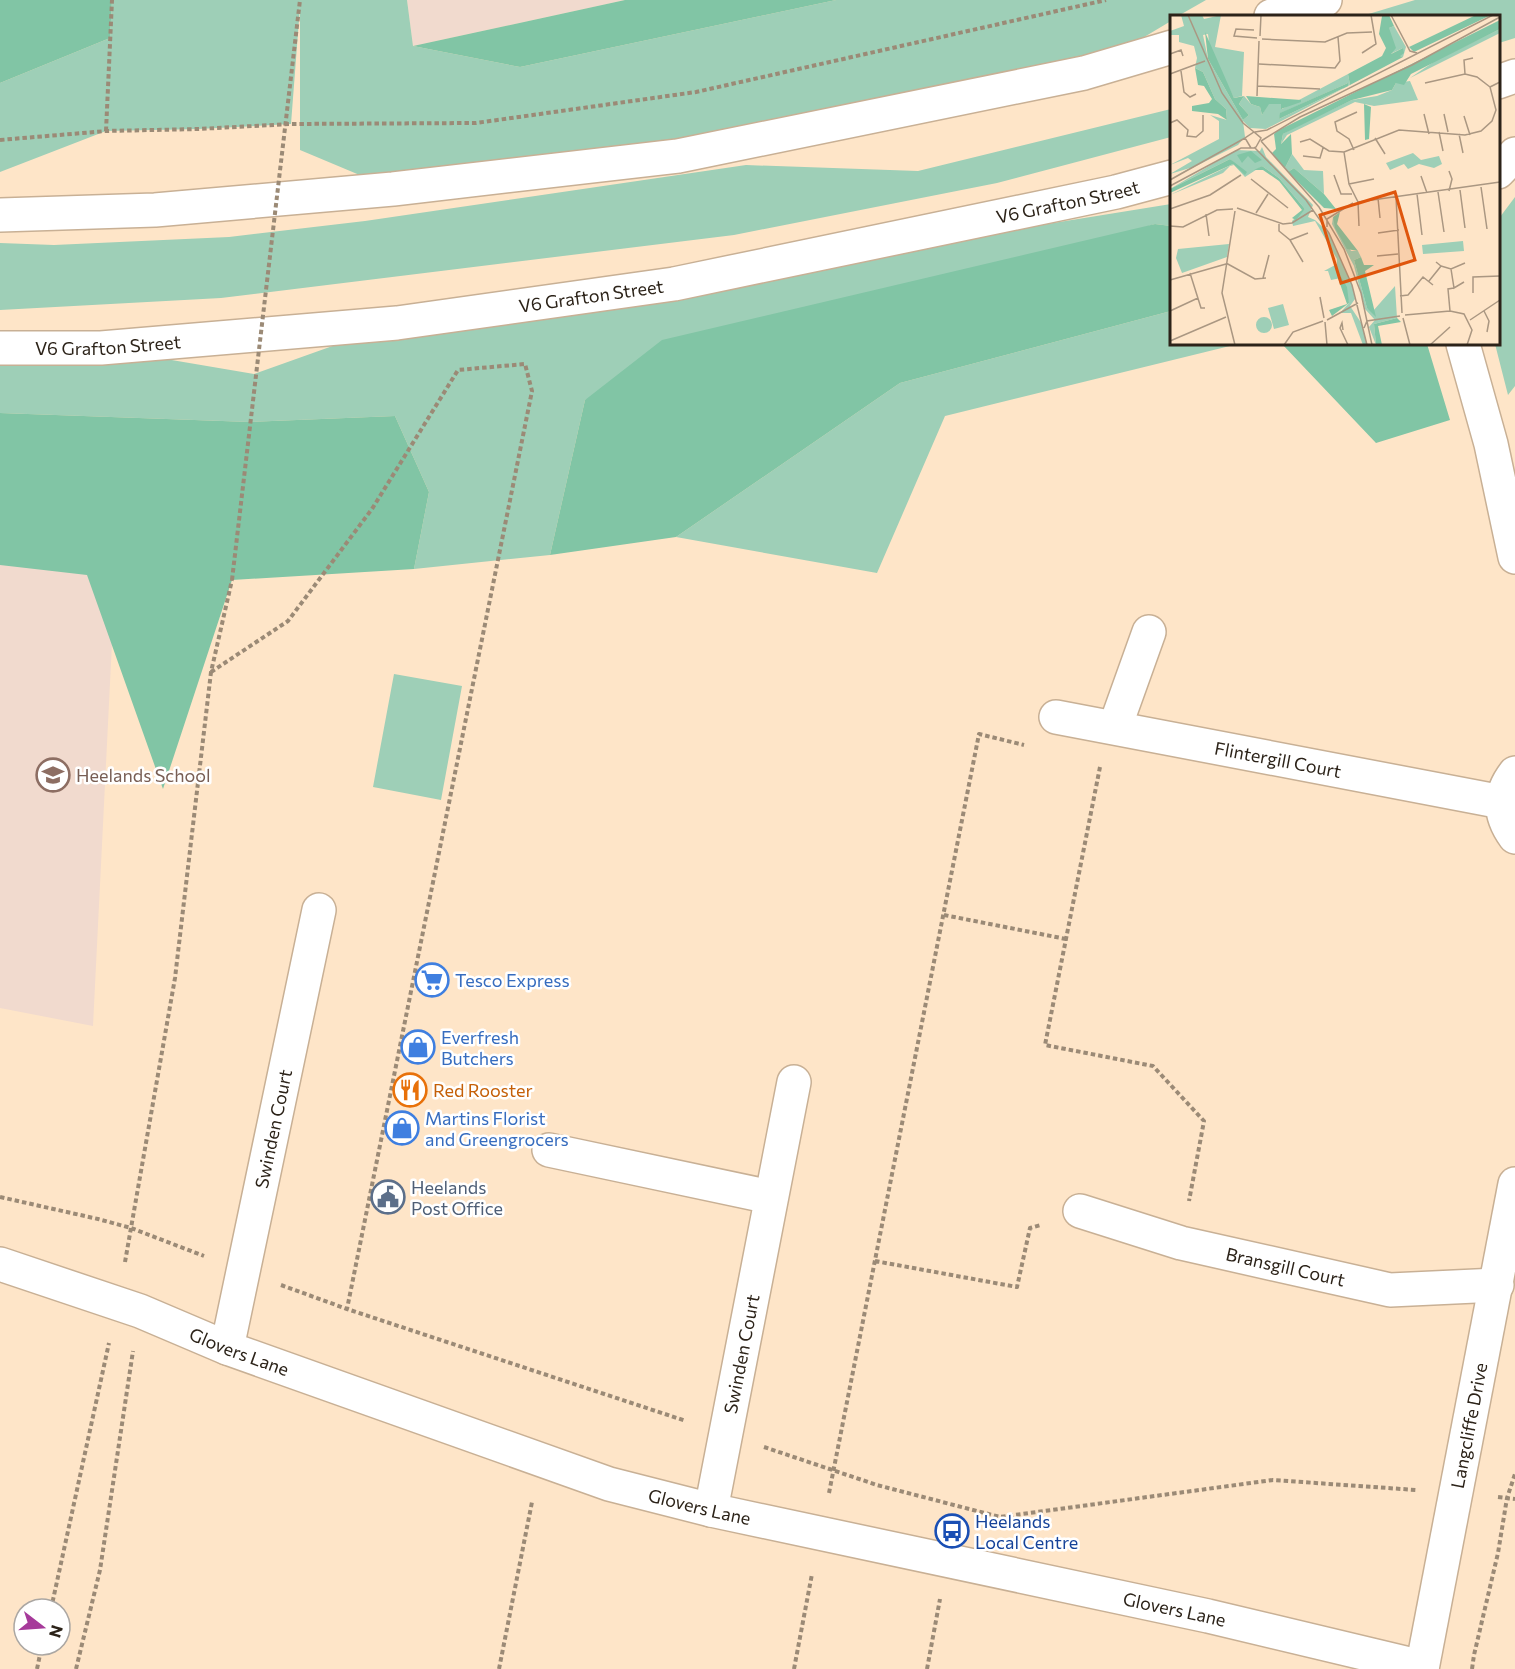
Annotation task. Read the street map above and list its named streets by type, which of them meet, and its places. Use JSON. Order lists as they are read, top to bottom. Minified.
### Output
{"streets":{"street":["V6 Grafton Street","Flintergill Court","Swinden Court","Bransgill Court","Glovers Lane","Langcliffe Drive"]},"crossings":[["Swinden Court","Glovers Lane"],["Bransgill Court","Langcliffe Drive"],["Glovers Lane","Langcliffe Drive"]],"places":{"school or university":["Heelands School"],"supermarket":["Tesco Express"],"shop":["Everfresh Butchers","Martins Florist and Greengrocers"],"restaurant":["Red Rooster"],"public building":["Heelands Post Office"],"bus stop":["Heelands Local Centre"]},"north":"right"}
